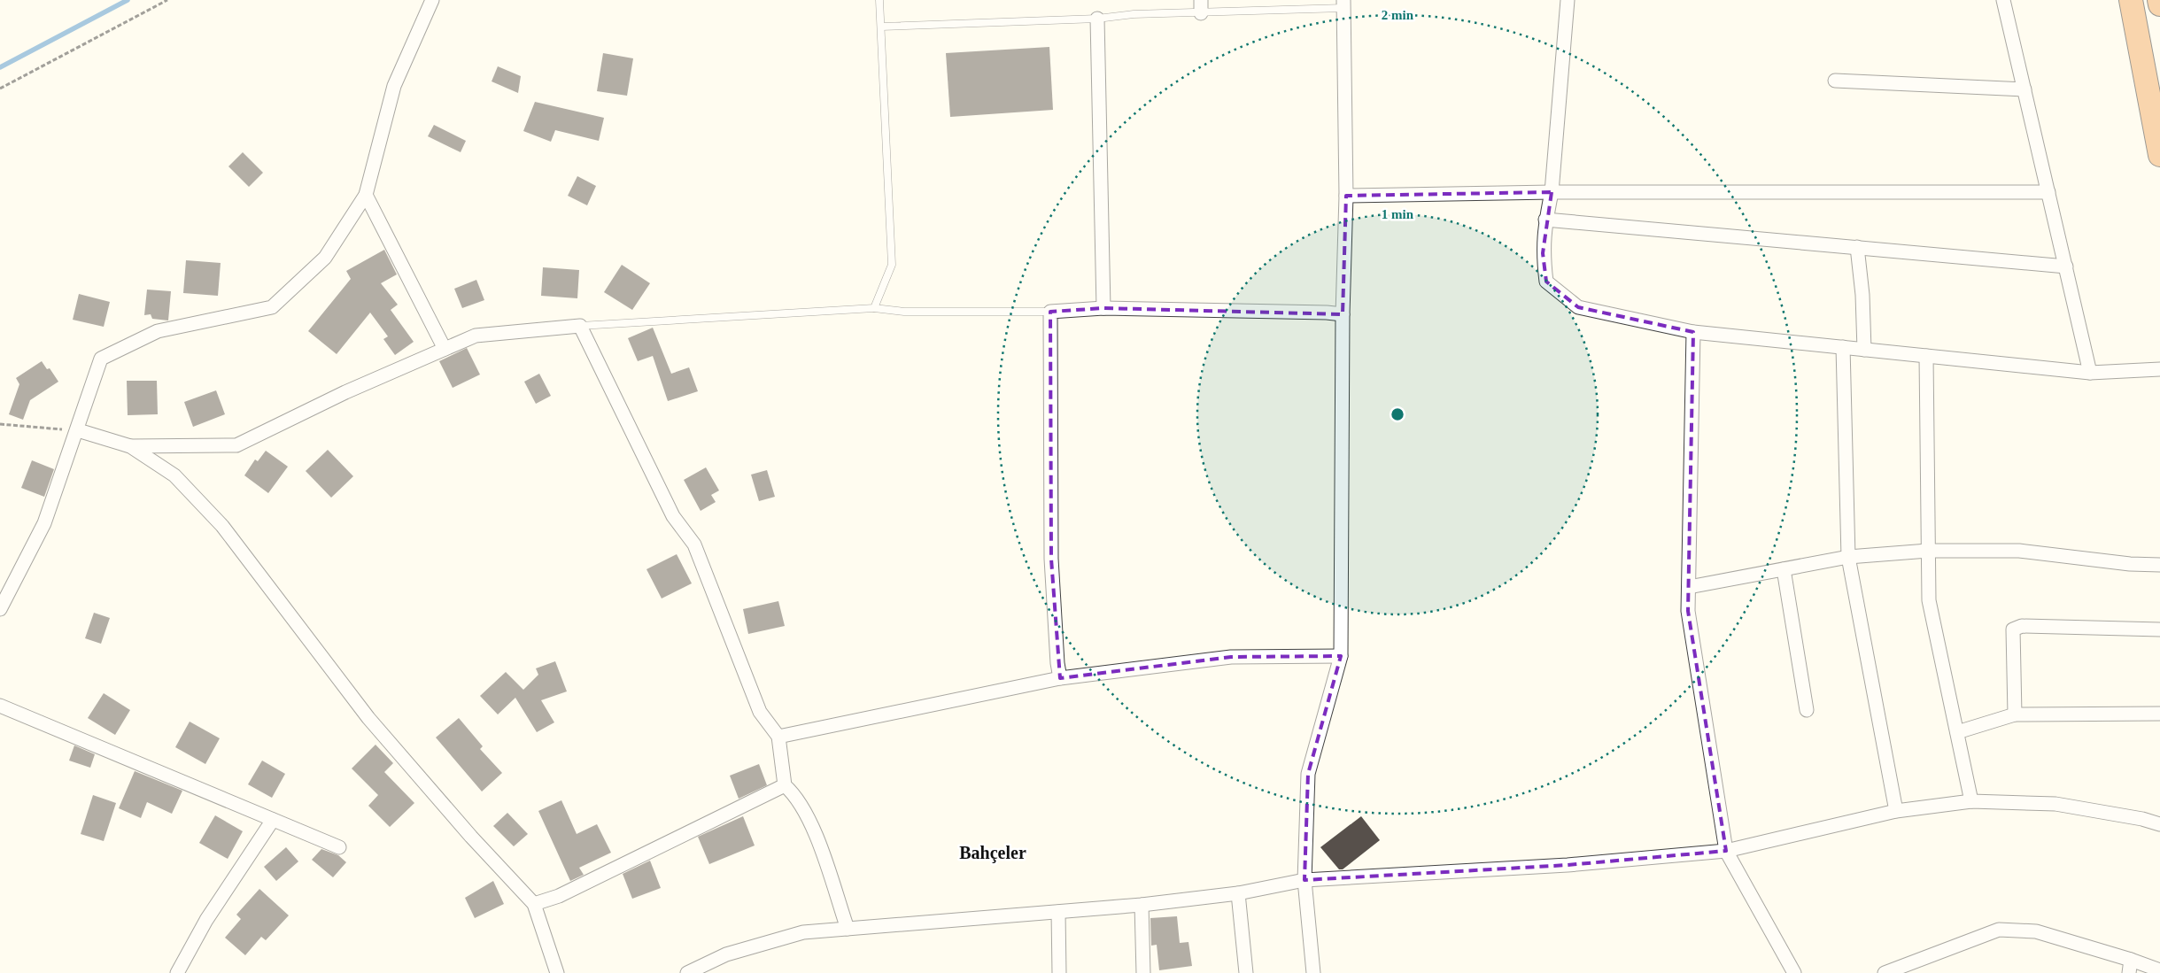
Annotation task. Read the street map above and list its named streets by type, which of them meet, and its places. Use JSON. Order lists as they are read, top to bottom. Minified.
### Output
{"districts":["Bahçeler"],"rings":["2 min","1 min"]}
